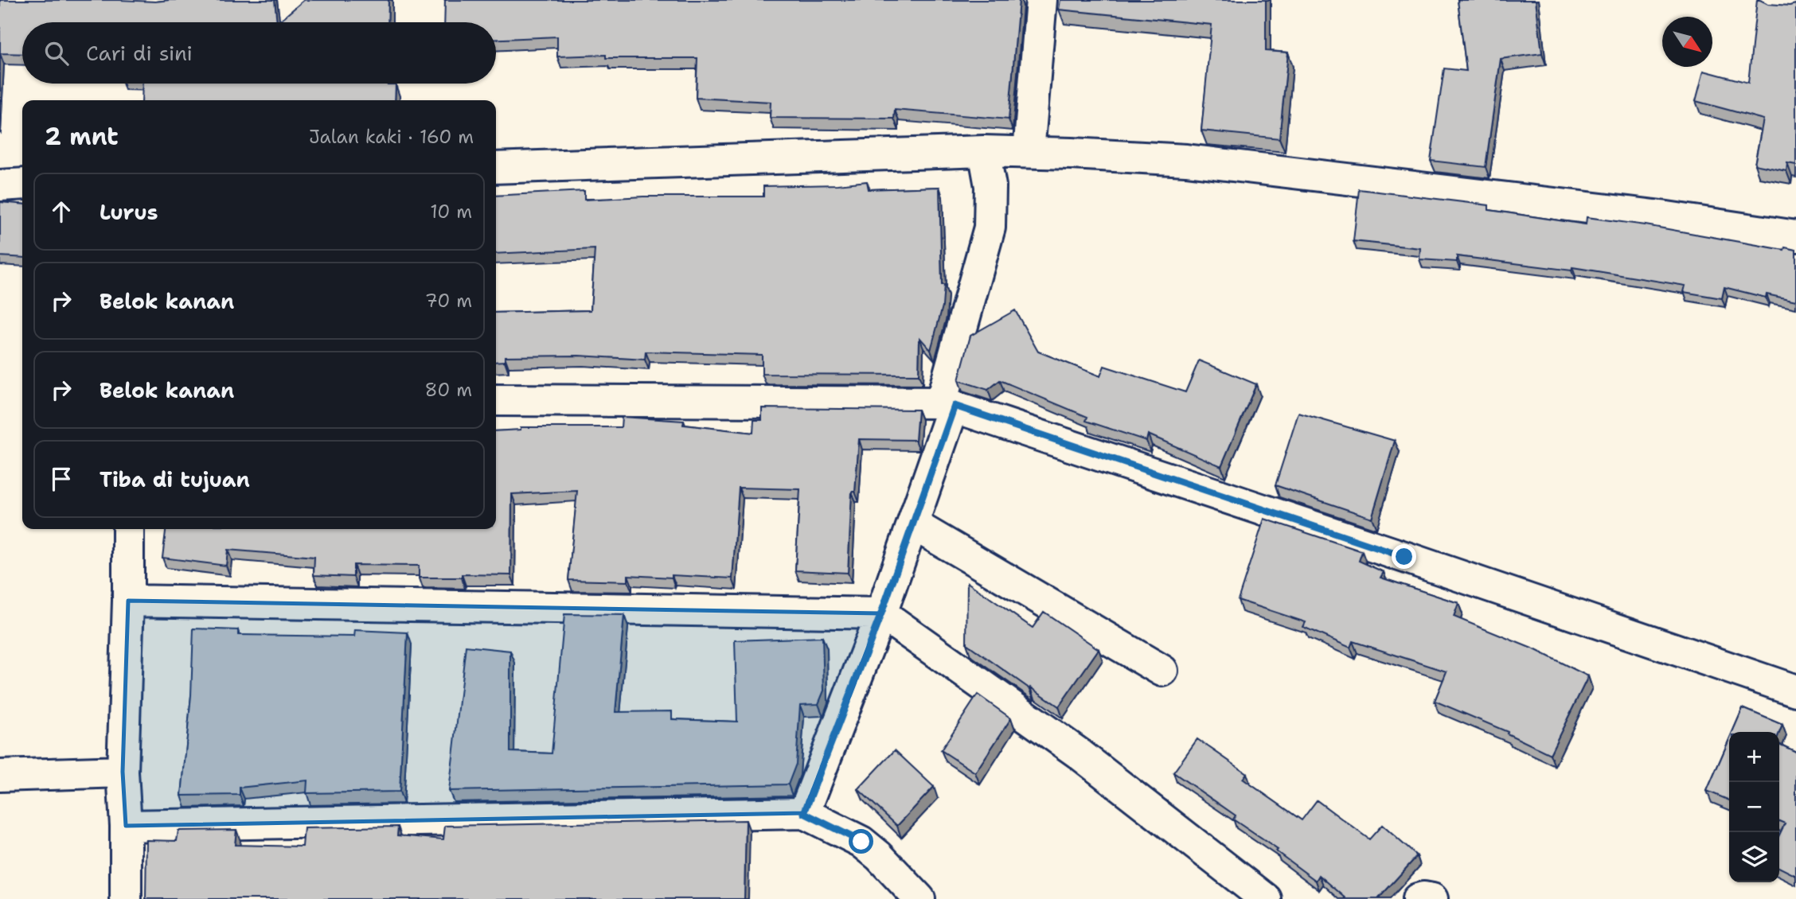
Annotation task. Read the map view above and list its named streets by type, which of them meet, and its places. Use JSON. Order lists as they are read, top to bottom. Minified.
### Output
{"north":"bottom right","page":{"search":"Cari di sini","heading":["2 mnt","Jalan kaki · 160 m"],"list":[["Lurus","10 m"],["Belok kanan","70 m"],["Belok kanan","80 m"],"Tiba di tujuan"],"map_buttons":["+","−"]}}
